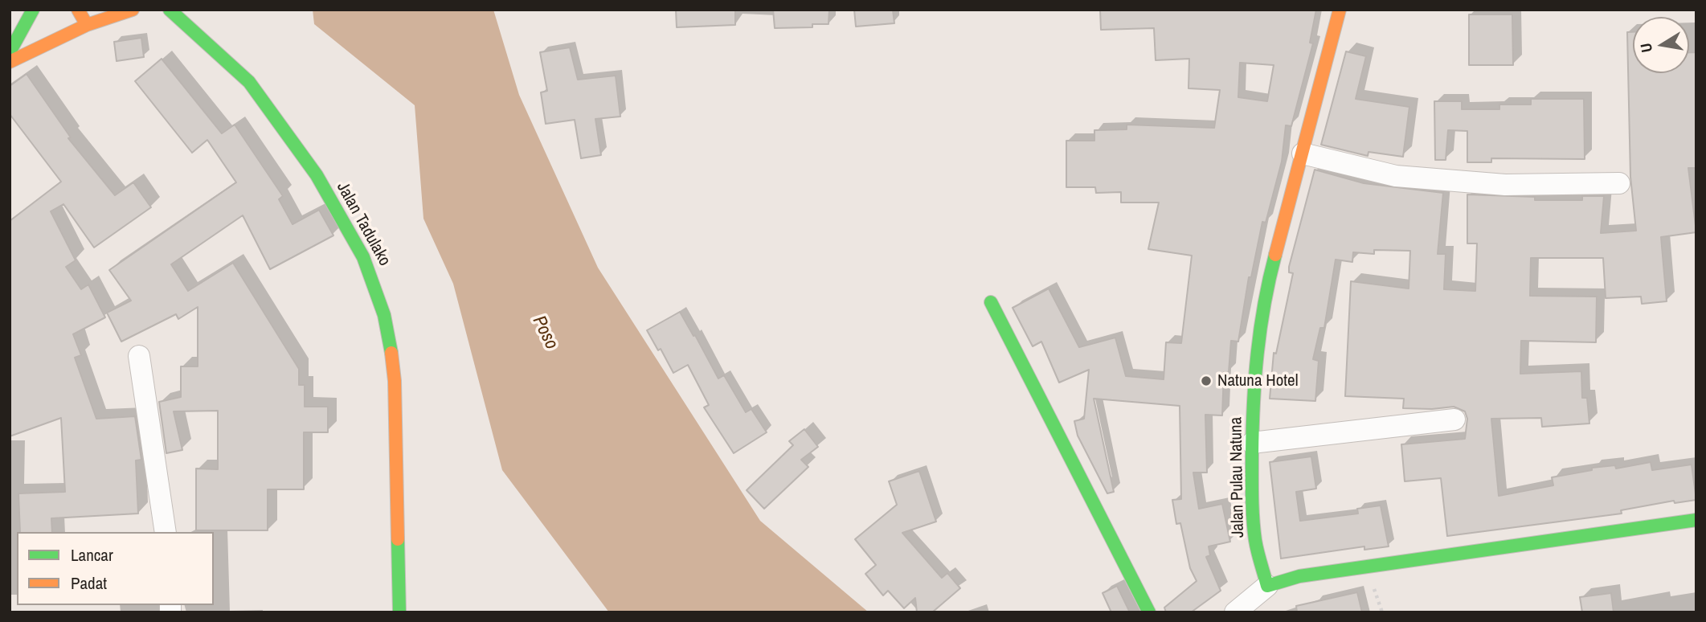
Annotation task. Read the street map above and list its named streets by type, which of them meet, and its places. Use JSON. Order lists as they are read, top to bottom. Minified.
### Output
{"streets":{"main road":["Jalan Tadulako","Jalan Pulau Natuna"]},"water":["Poso"],"places":["Natuna Hotel"],"legend":["Lancar","Padat"],"north":"left"}
